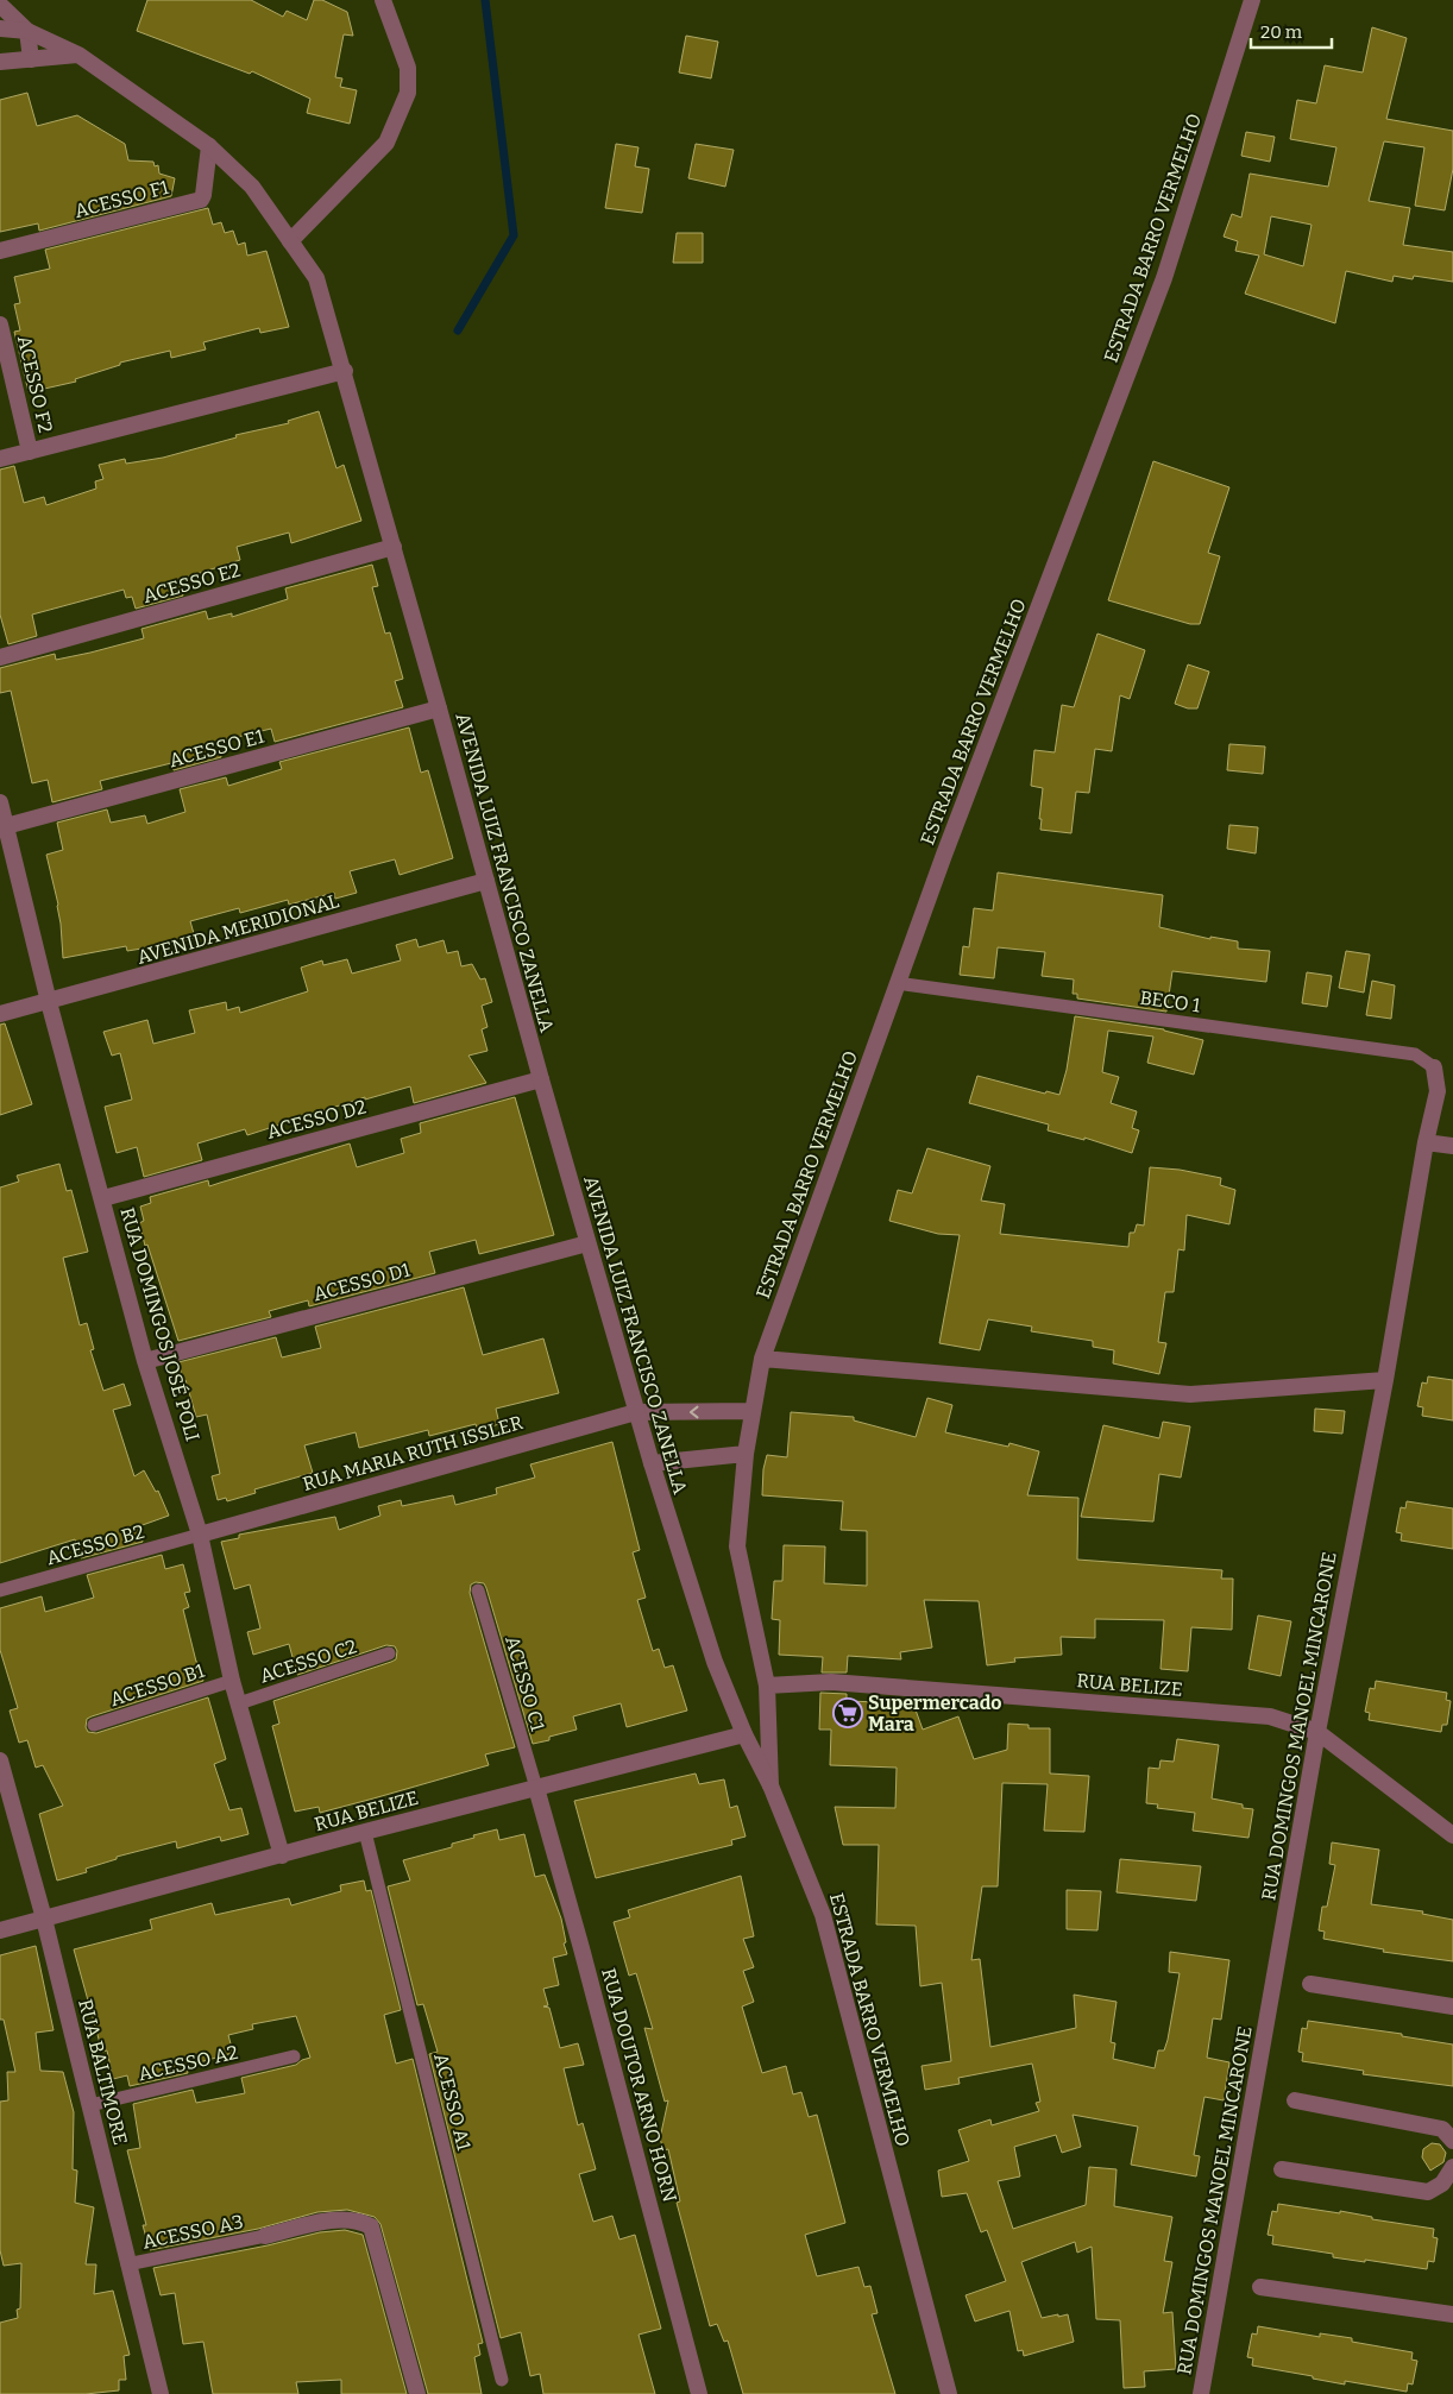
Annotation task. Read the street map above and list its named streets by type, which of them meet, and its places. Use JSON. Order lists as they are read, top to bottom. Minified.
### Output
{"streets":{"street":["ACESSO F1","ESTRADA BARRO VERMELHO","ACESSO F2","ACESSO E2","ACESSO E1","AVENIDA LUIZ FRANCISCO ZANELLA","AVENIDA MERIDIONAL","ACESSO D2","ACESSO D1","RUA DOMINGOS JOSÉ POLI","RUA MARIA RUTH ISSLER","RUA BELIZE","RUA DOMINGOS MANOEL MINCARONE","RUA BALTIMORE","RUA DOUTOR ARNO HORN"],"lane":["BECO 1","ACESSO B2","ACESSO C2","ACESSO C1","ACESSO B1","ACESSO A2","ACESSO A1","ACESSO A3"]},"crossings":[["ACESSO F1","AVENIDA LUIZ FRANCISCO ZANELLA"],["ESTRADA BARRO VERMELHO","AVENIDA LUIZ FRANCISCO ZANELLA"],["ESTRADA BARRO VERMELHO","BECO 1"],["ESTRADA BARRO VERMELHO","RUA MARIA RUTH ISSLER"],["ESTRADA BARRO VERMELHO","RUA BELIZE"],["ACESSO E2","AVENIDA LUIZ FRANCISCO ZANELLA"],["ACESSO E1","AVENIDA LUIZ FRANCISCO ZANELLA"],["ACESSO E1","RUA DOMINGOS JOSÉ POLI"],["AVENIDA LUIZ FRANCISCO ZANELLA","AVENIDA MERIDIONAL"],["AVENIDA LUIZ FRANCISCO ZANELLA","ACESSO D2"],["AVENIDA LUIZ FRANCISCO ZANELLA","ACESSO D1"],["AVENIDA LUIZ FRANCISCO ZANELLA","RUA MARIA RUTH ISSLER"],["AVENIDA LUIZ FRANCISCO ZANELLA","RUA BELIZE"],["AVENIDA MERIDIONAL","RUA DOMINGOS JOSÉ POLI"],["BECO 1","RUA DOMINGOS MANOEL MINCARONE"],["ACESSO D2","RUA DOMINGOS JOSÉ POLI"],["ACESSO D1","RUA DOMINGOS JOSÉ POLI"],["RUA DOMINGOS JOSÉ POLI","RUA MARIA RUTH ISSLER"],["RUA DOMINGOS JOSÉ POLI","ACESSO B2"],["RUA DOMINGOS JOSÉ POLI","ACESSO C2"],["RUA DOMINGOS JOSÉ POLI","ACESSO B1"],["RUA DOMINGOS JOSÉ POLI","RUA BELIZE"],["RUA MARIA RUTH ISSLER","ACESSO B2"],["ACESSO C1","RUA BELIZE"],["ACESSO C1","RUA DOUTOR ARNO HORN"],["RUA BELIZE","RUA DOMINGOS MANOEL MINCARONE"],["RUA BELIZE","RUA BALTIMORE"],["RUA BELIZE","RUA DOUTOR ARNO HORN"],["RUA BELIZE","ACESSO A1"],["ACESSO A2","RUA BALTIMORE"],["RUA BALTIMORE","ACESSO A3"]],"places":{"supermarket":["Supermercado Mara"]},"scale_bar":"20 m"}
